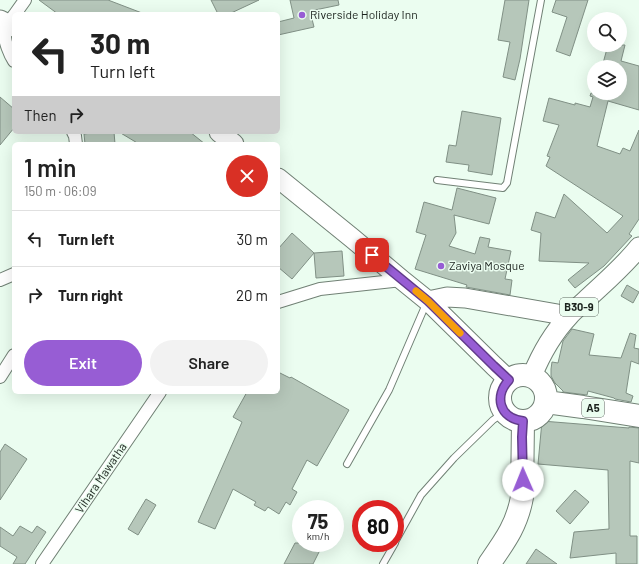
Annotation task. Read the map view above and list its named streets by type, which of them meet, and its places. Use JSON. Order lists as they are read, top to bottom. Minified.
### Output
{"streets":{"highway":["A5"],"main road":["B30-9"],"street":["Vihara Mawatha"]},"crossings":[["B30-9","A5"]],"places":["Riverside Holiday Inn","Zaviya Mosque"],"page":{"turn":["30 m","Turn left"],"then":"Then","heading":["1 min","150 m · 06:09"],"list":[{"name":"Turn left","value":"30 m"},{"name":"Turn right","value":"20 m"}],"buttons":["Exit","Share"],"speed":"75 km/h","limit":"80"}}
